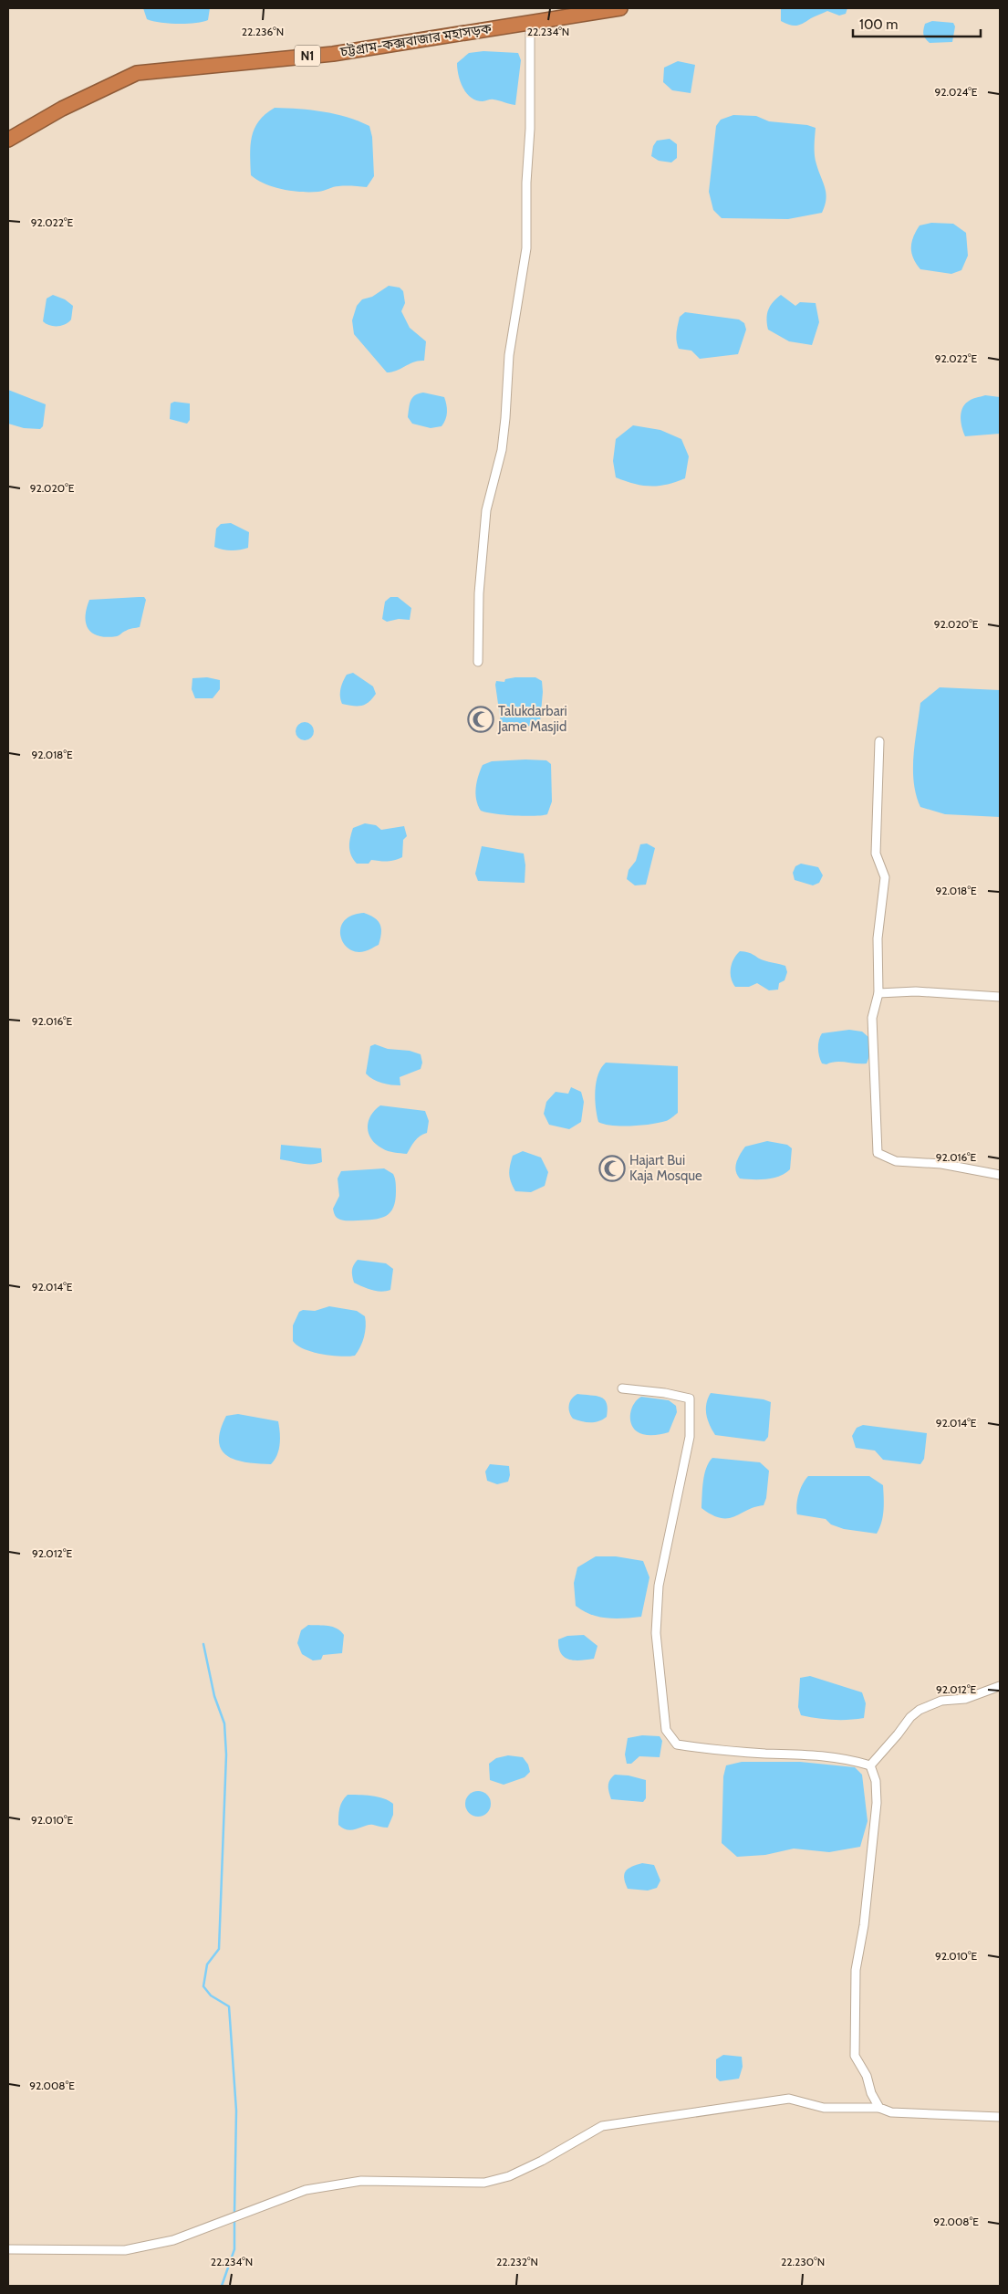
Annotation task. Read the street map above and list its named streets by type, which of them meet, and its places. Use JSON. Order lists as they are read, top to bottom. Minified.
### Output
{"streets":{"highway":["চট্টগ্রাম-কক্সবাজার মহাসড়ক","N1"]},"places":{"mosque":["Talukdarbari Jame Masjid","Hajart Bui Kaja Mosque"]},"scale_bar":"100 m","coordinates":["22.236°N","22.234°N","92.024°E","92.022°E","92.020°E","92.018°E","92.016°E","92.014°E","92.012°E","92.010°E","92.008°E","22.232°N","22.230°N"]}
